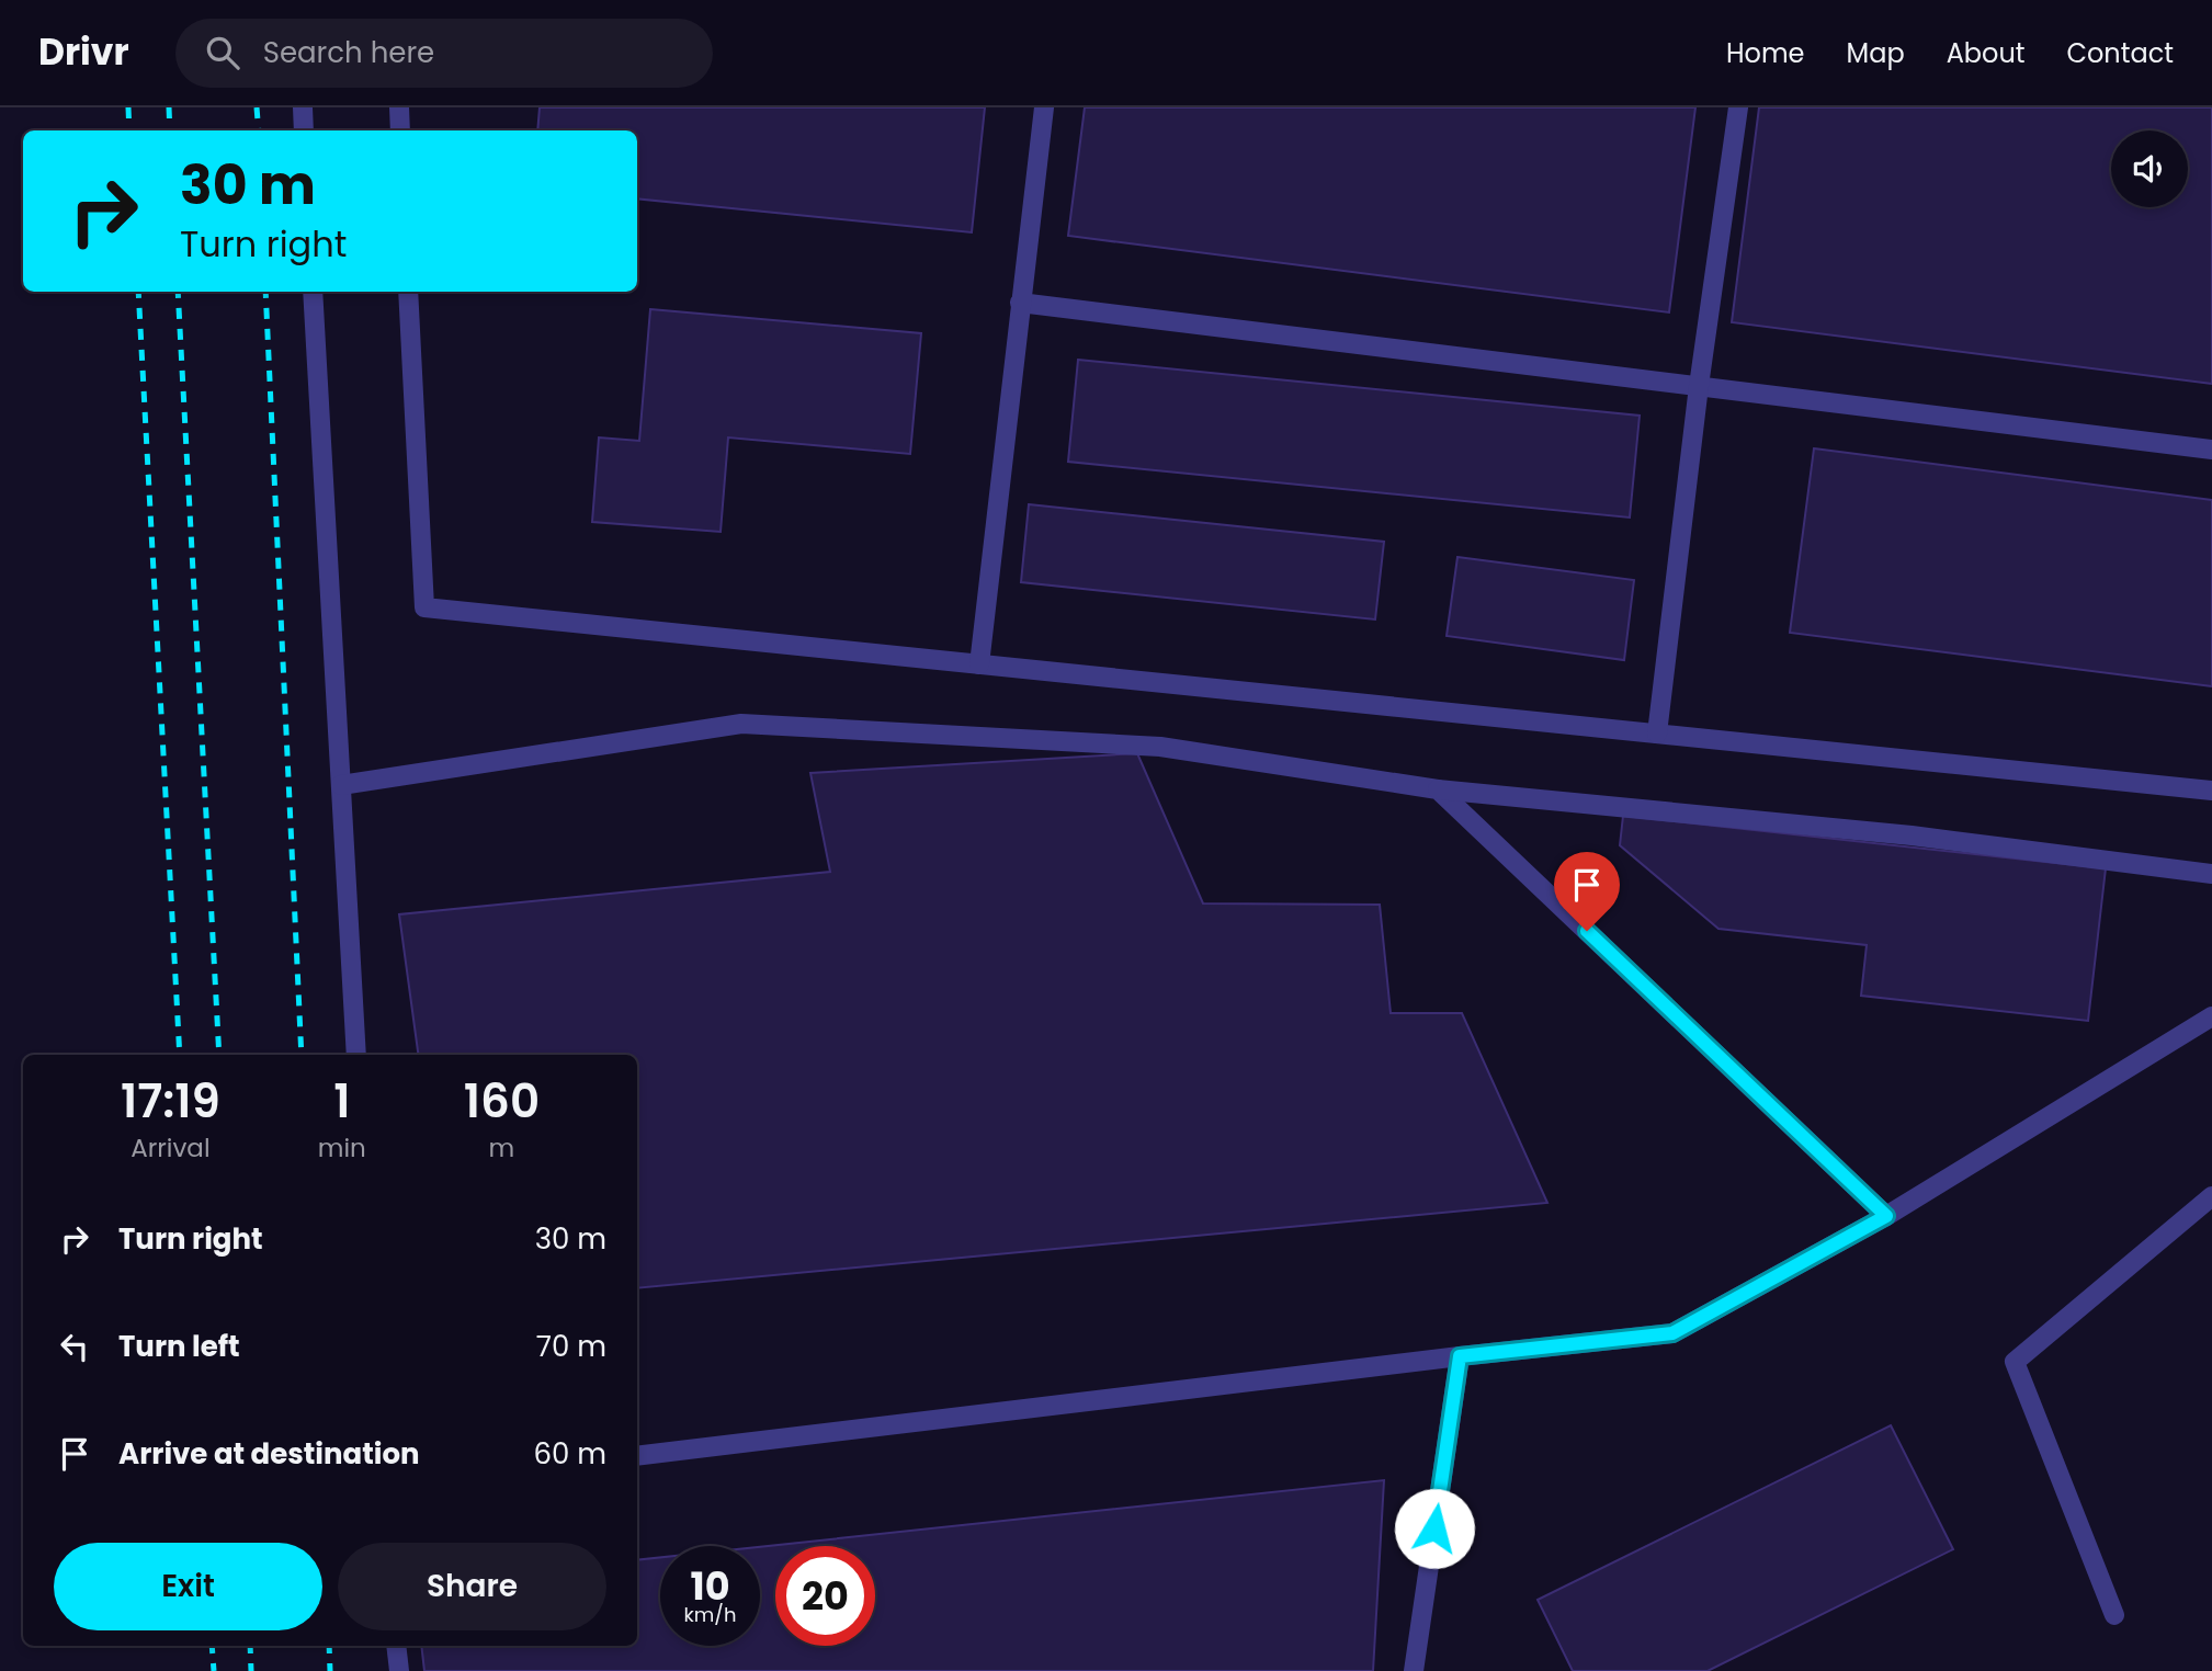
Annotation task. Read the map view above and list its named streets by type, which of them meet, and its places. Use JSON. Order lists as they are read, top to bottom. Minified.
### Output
{"page":{"header":"Drivr","search":"Search here","nav":["Home","Map","About","Contact"],"turn":["30 m","Turn right"],"eta":["17:19","Arrival","1","min","160","m"],"list":[{"name":"Turn right","value":"30 m"},{"name":"Turn left","value":"70 m"},{"name":"Arrive at destination","value":"60 m"}],"buttons":["Exit","Share"],"speed":"10 km/h","limit":"20"}}
